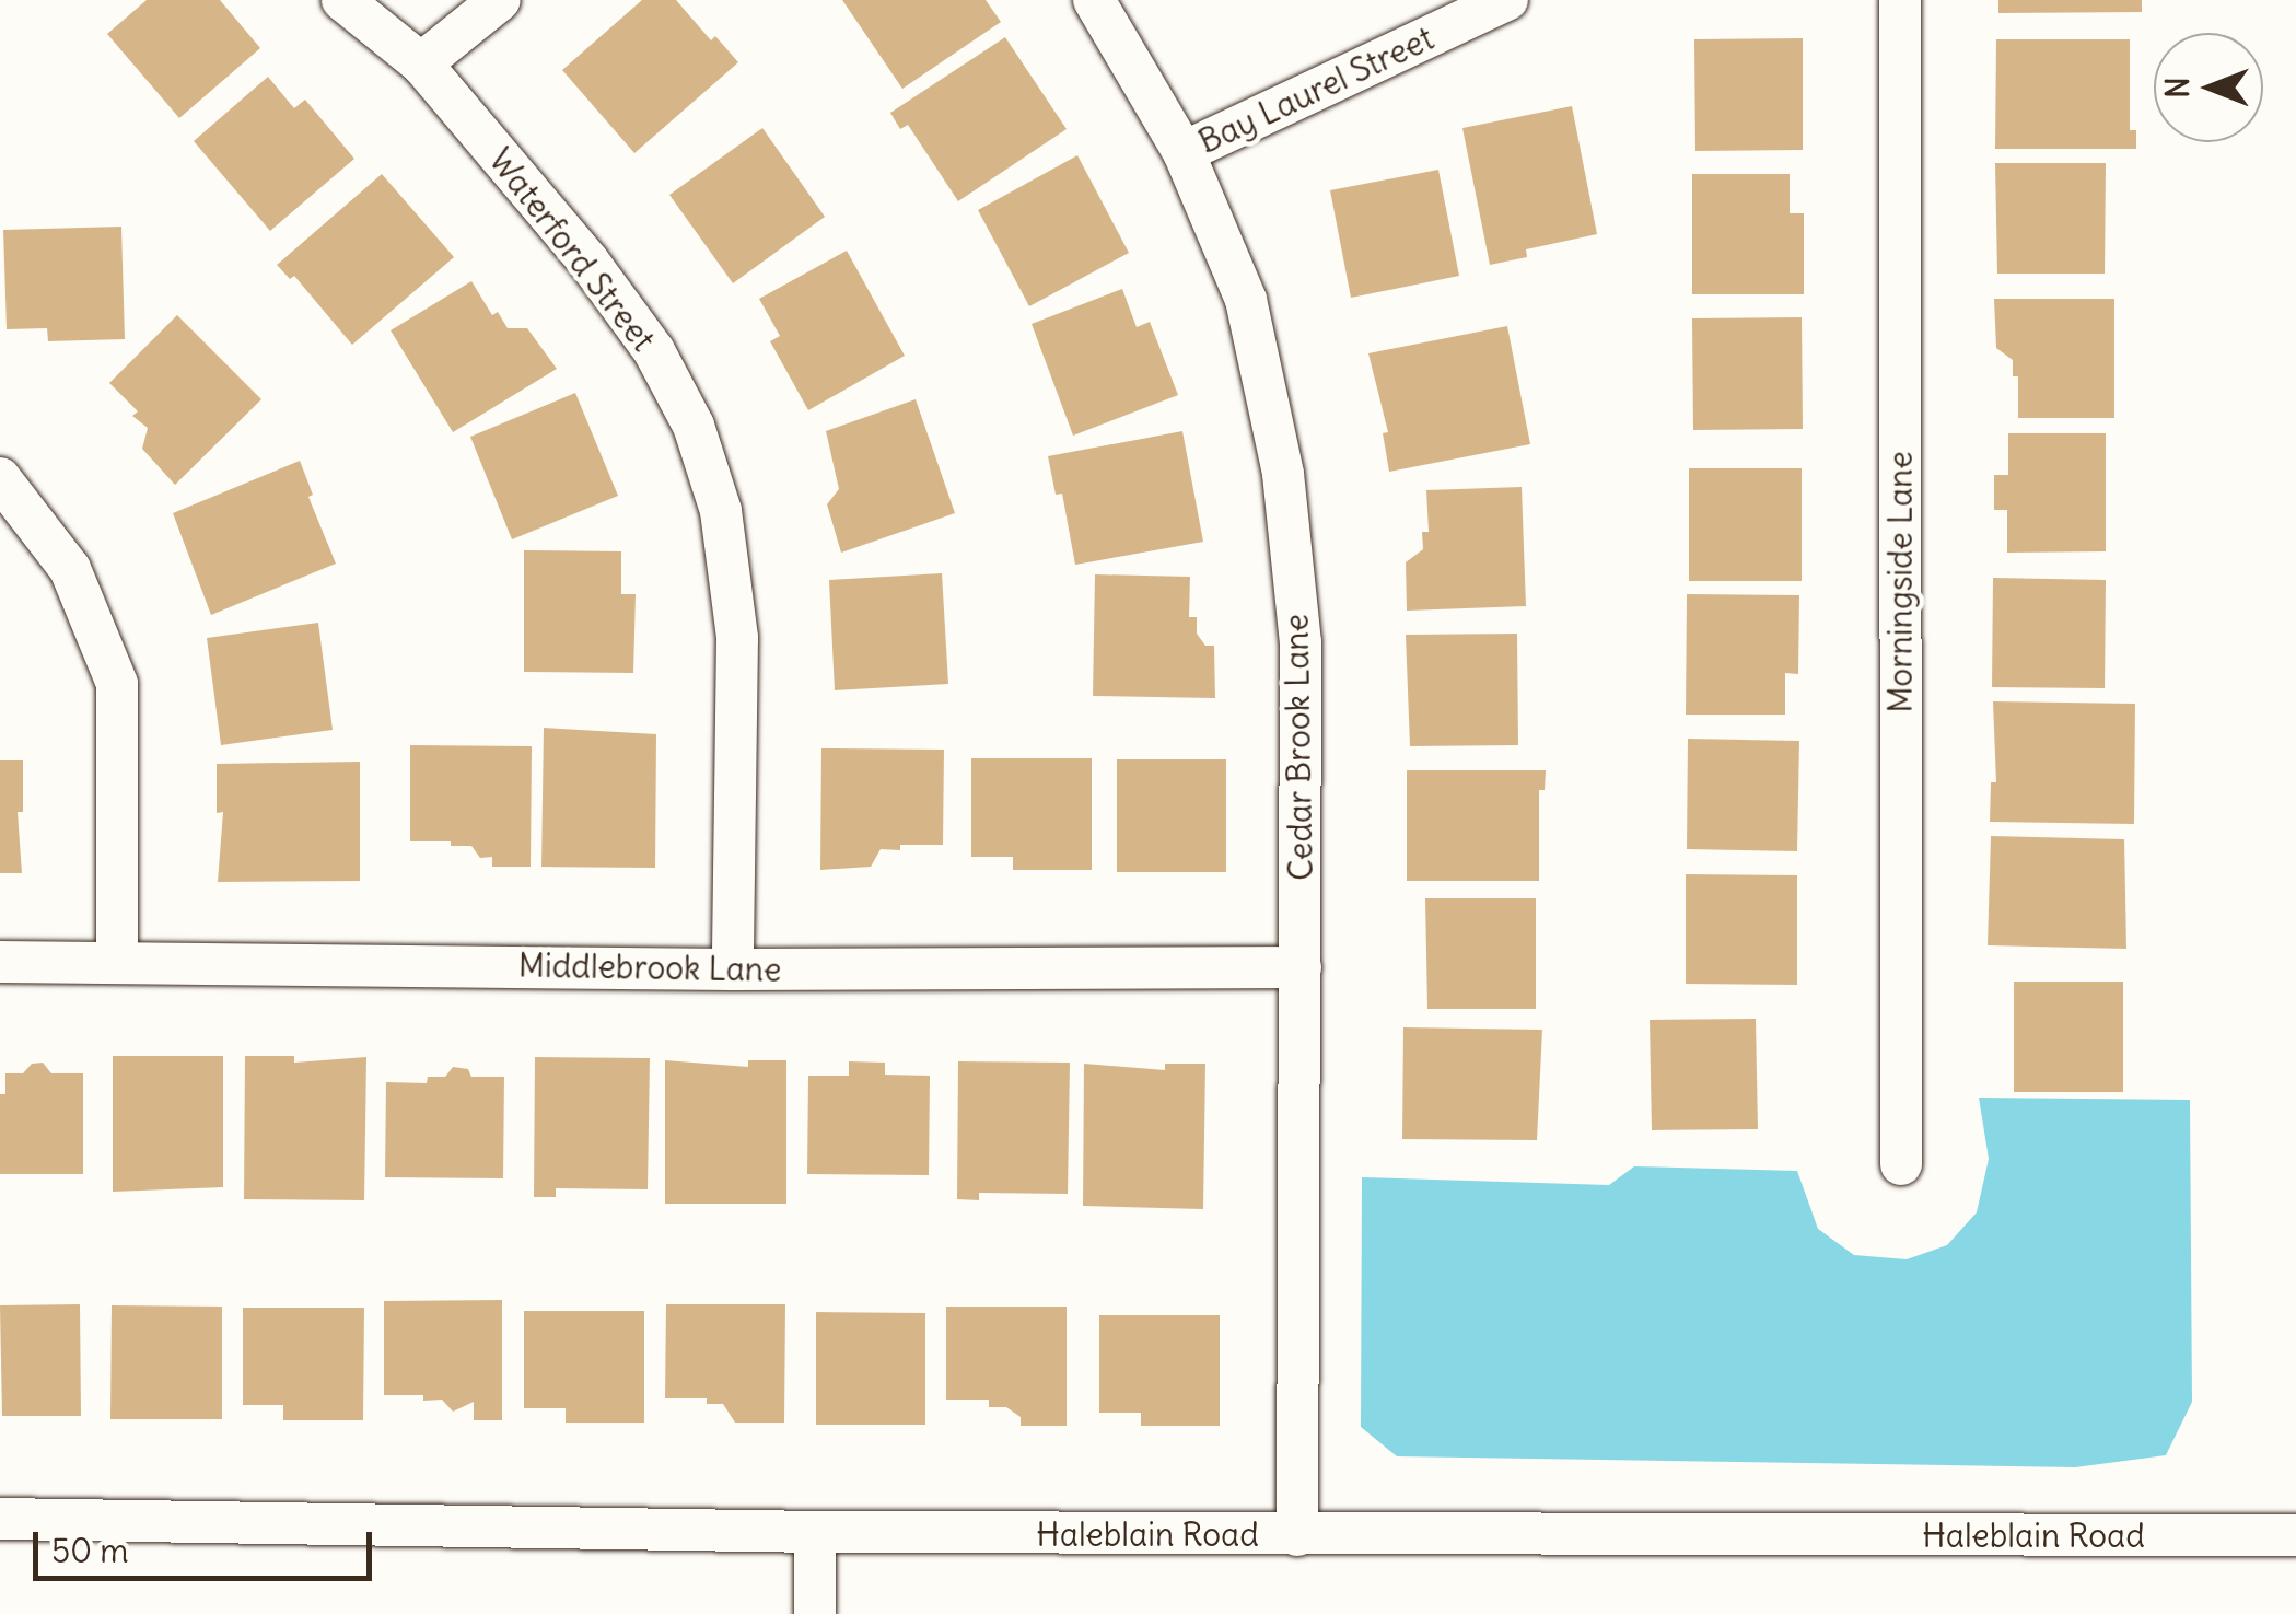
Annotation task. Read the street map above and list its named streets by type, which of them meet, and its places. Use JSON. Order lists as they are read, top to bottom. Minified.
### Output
{"streets":{"street":["Bay Laurel Street","Waterford Street","Morningside Lane","Cedar Brook Lane","Middlebrook Lane","Haleblain Road"]},"crossings":[["Bay Laurel Street","Cedar Brook Lane"],["Waterford Street","Middlebrook Lane"],["Cedar Brook Lane","Middlebrook Lane"],["Cedar Brook Lane","Haleblain Road"]],"scale_bar":"50 m","north":"left"}
